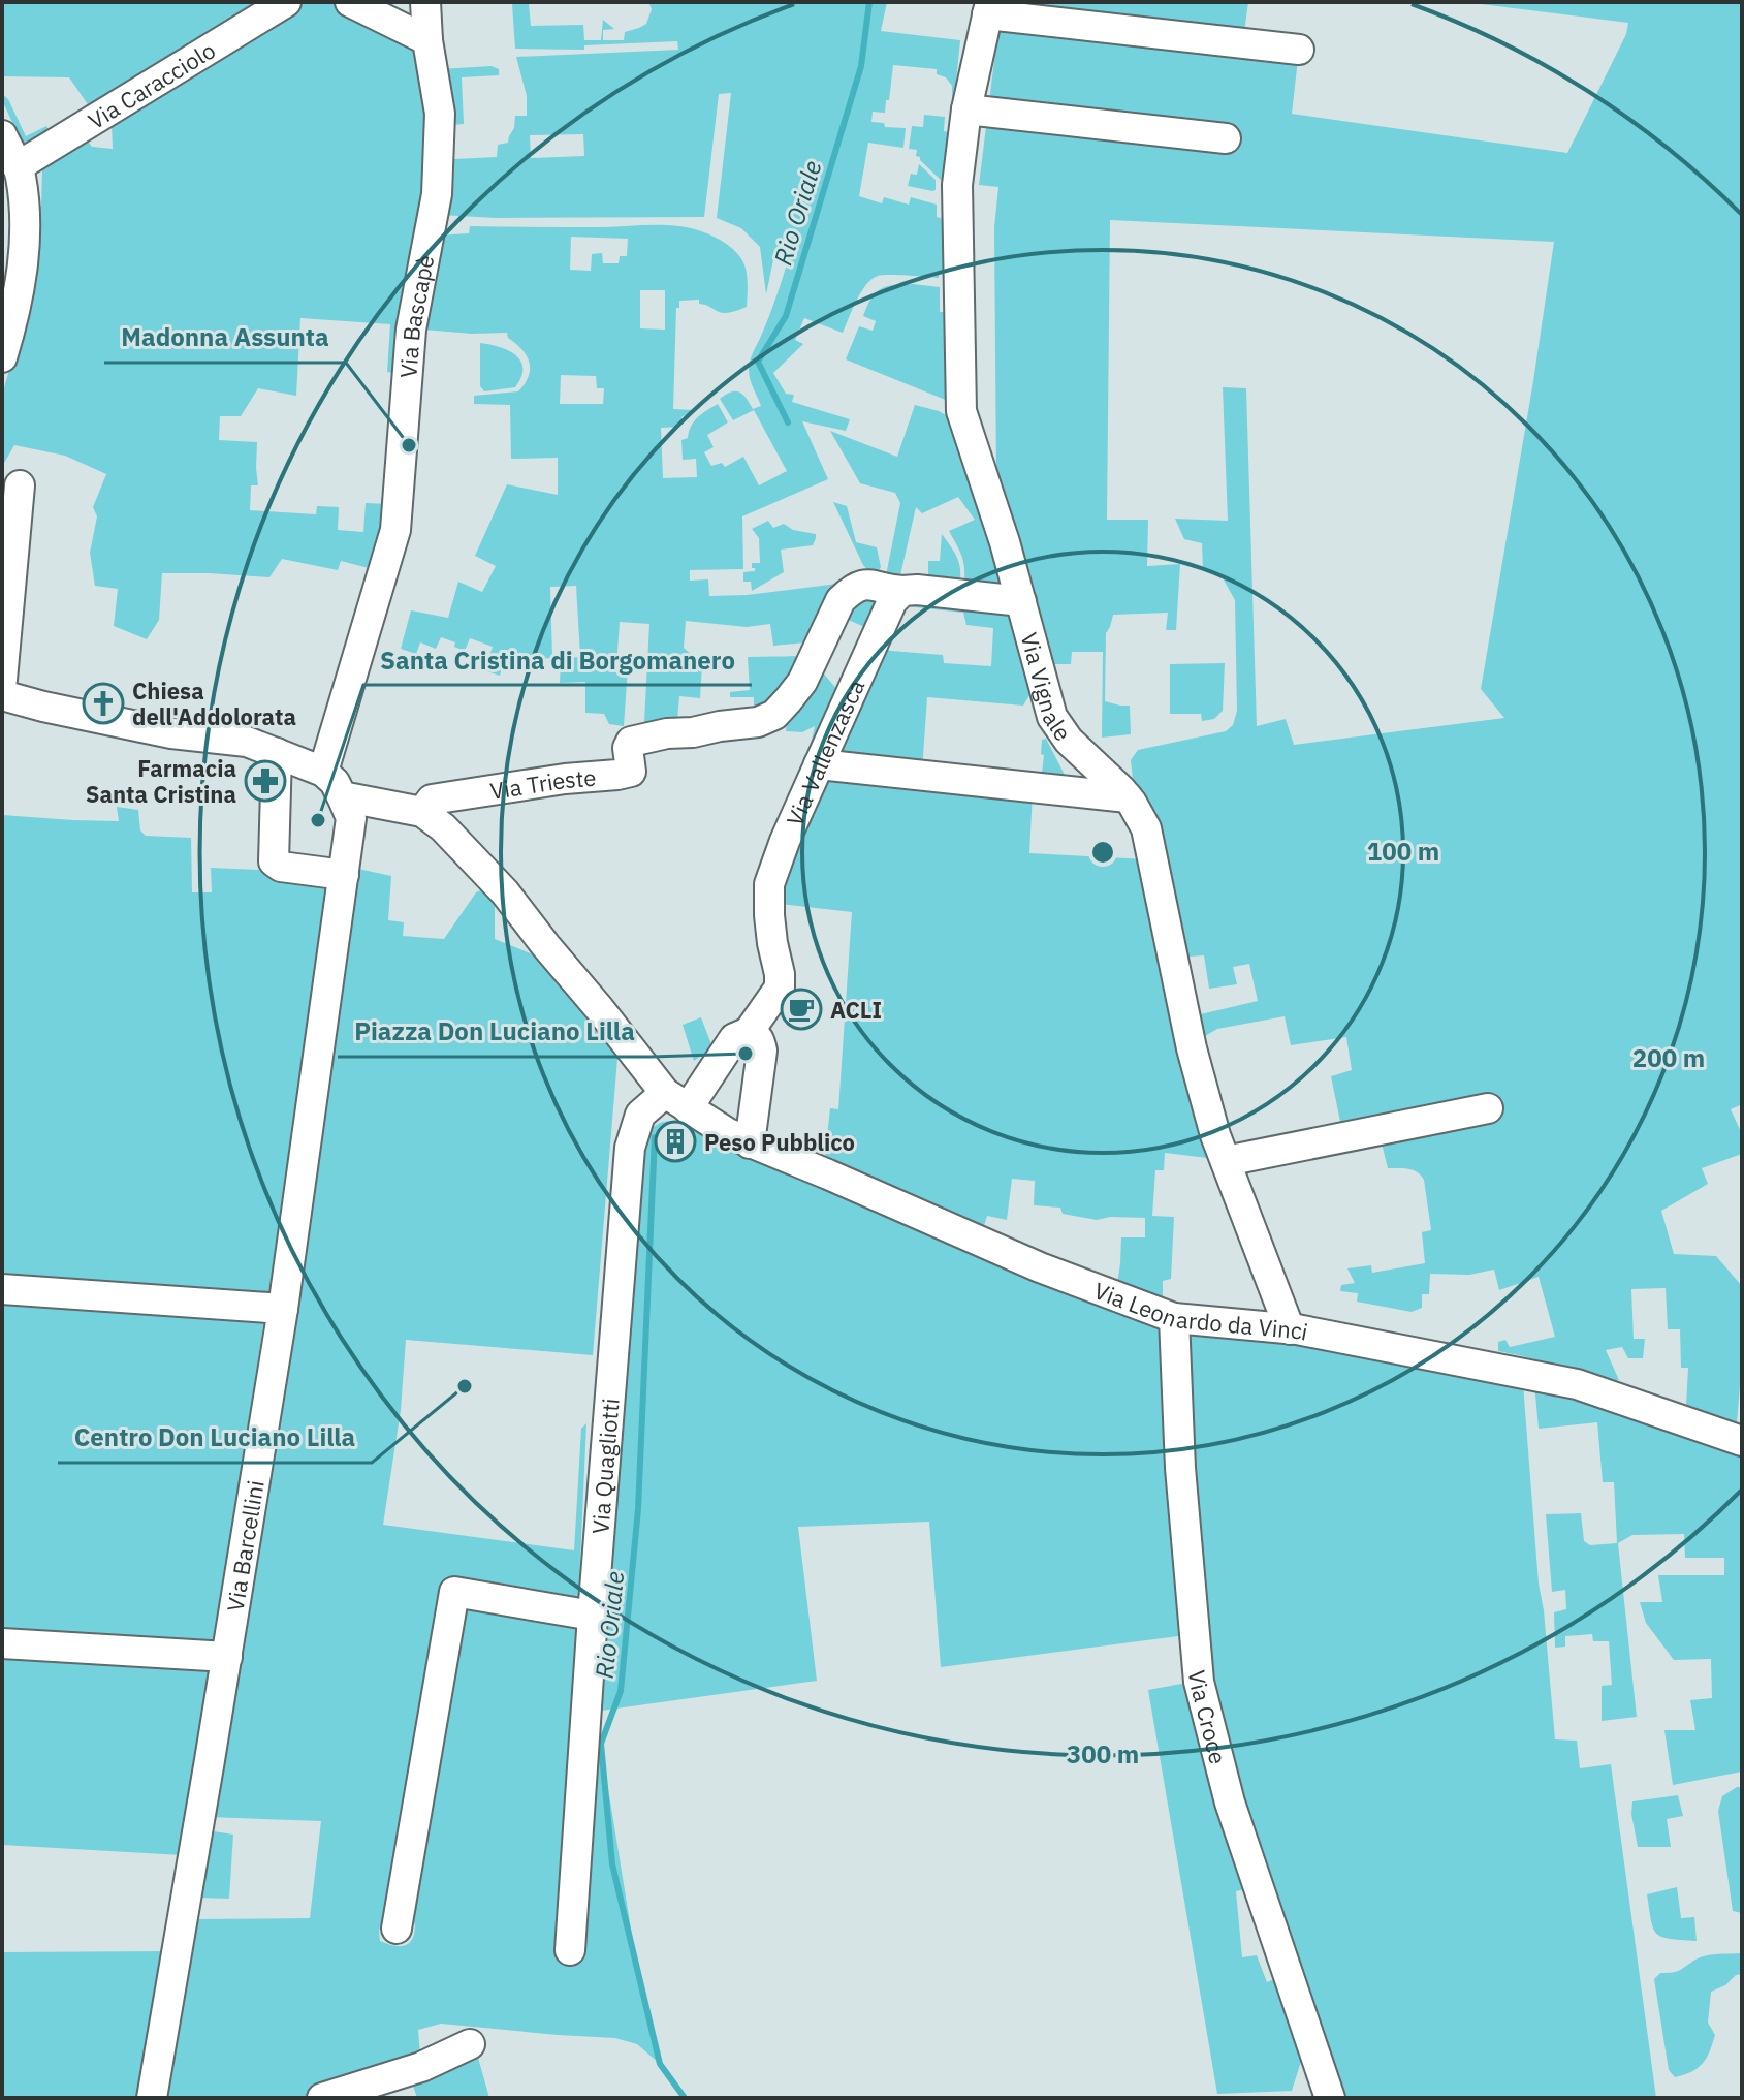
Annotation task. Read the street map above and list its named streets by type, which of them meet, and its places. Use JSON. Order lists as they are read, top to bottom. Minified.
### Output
{"streets":{"street":["Via Caracciolo","Via Bascapè","Via Vignale","Via Vallenzasca","Via Trieste","Via Leonardo da Vinci","Via Quagliotti","Via Barcellini","Via Croce"]},"crossings":[["Via Vignale","Via Leonardo da Vinci"],["Via Vallenzasca","Via Trieste"],["Via Vallenzasca","Via Leonardo da Vinci"],["Via Vallenzasca","Via Quagliotti"],["Via Leonardo da Vinci","Via Quagliotti"],["Via Leonardo da Vinci","Via Croce"]],"water":["Rio Oriale"],"places":{"other":["Madonna Assunta","Santa Cristina di Borgomanero","Piazza Don Luciano Lilla","Centro Don Luciano Lilla"],"church":["Chiesa dell'Addolorata"],"pharmacy":["Farmacia Santa Cristina"],"cafe":["ACLI"],"building":["Peso Pubblico"]},"rings":["100 m","200 m","300 m"]}
